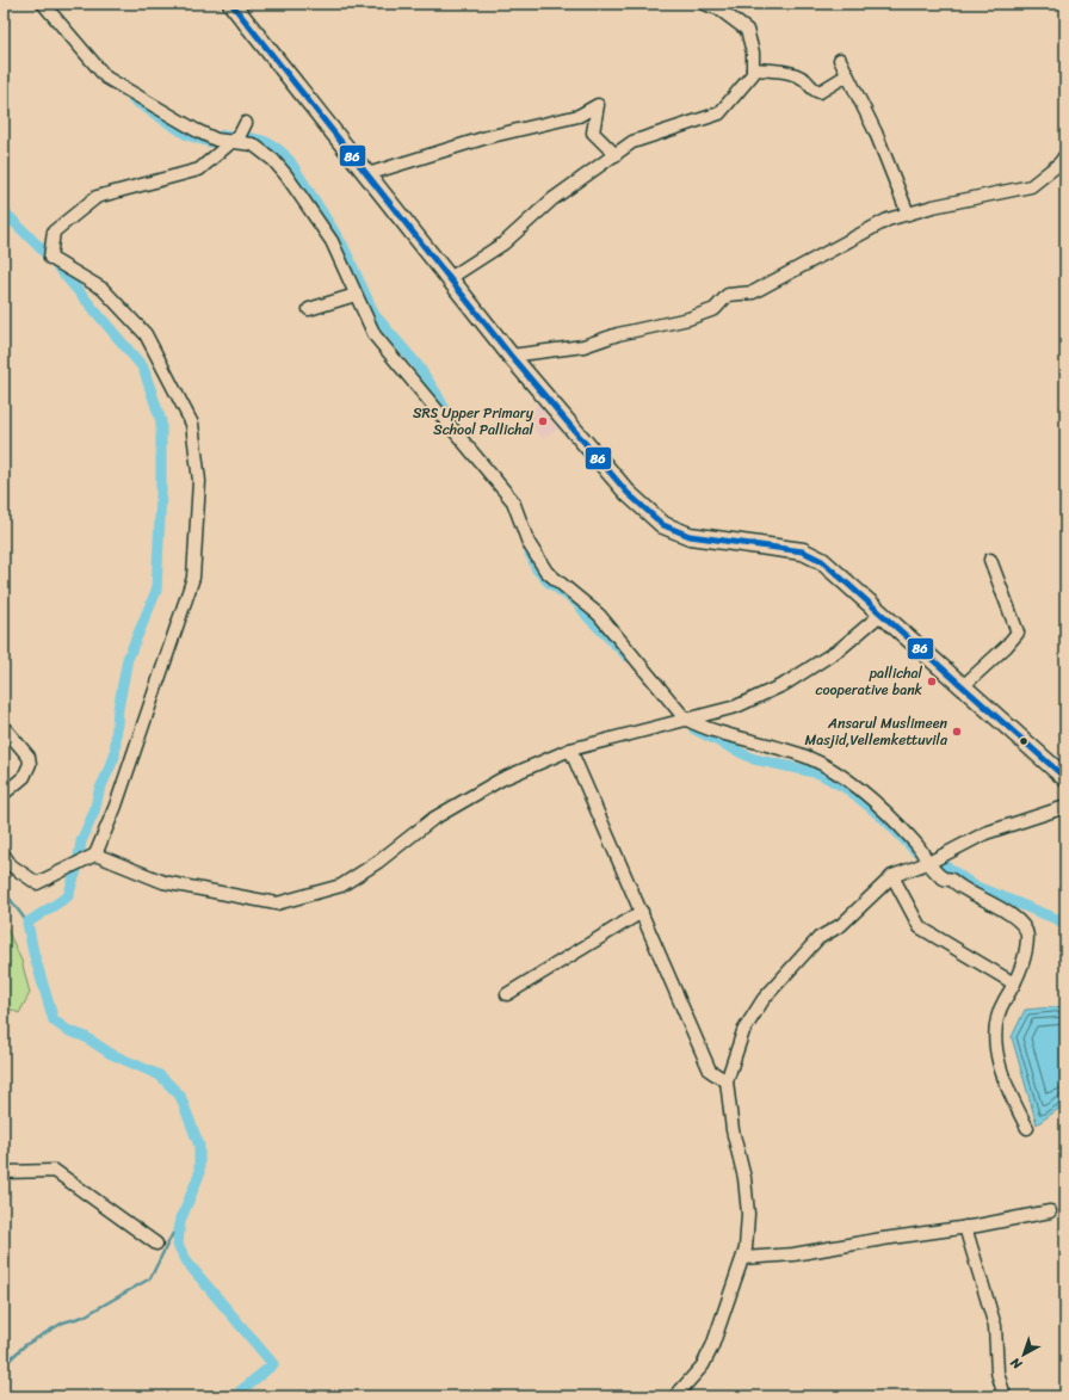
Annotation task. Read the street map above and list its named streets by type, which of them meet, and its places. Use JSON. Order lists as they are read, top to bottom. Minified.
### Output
{"places":["SRS Upper Primary School Pallichal","pallichal cooperative bank","Ansarul Muslimeen Masjid,Vellemkettuvila"],"lines":["transit line 86"],"north":"bottom left"}
